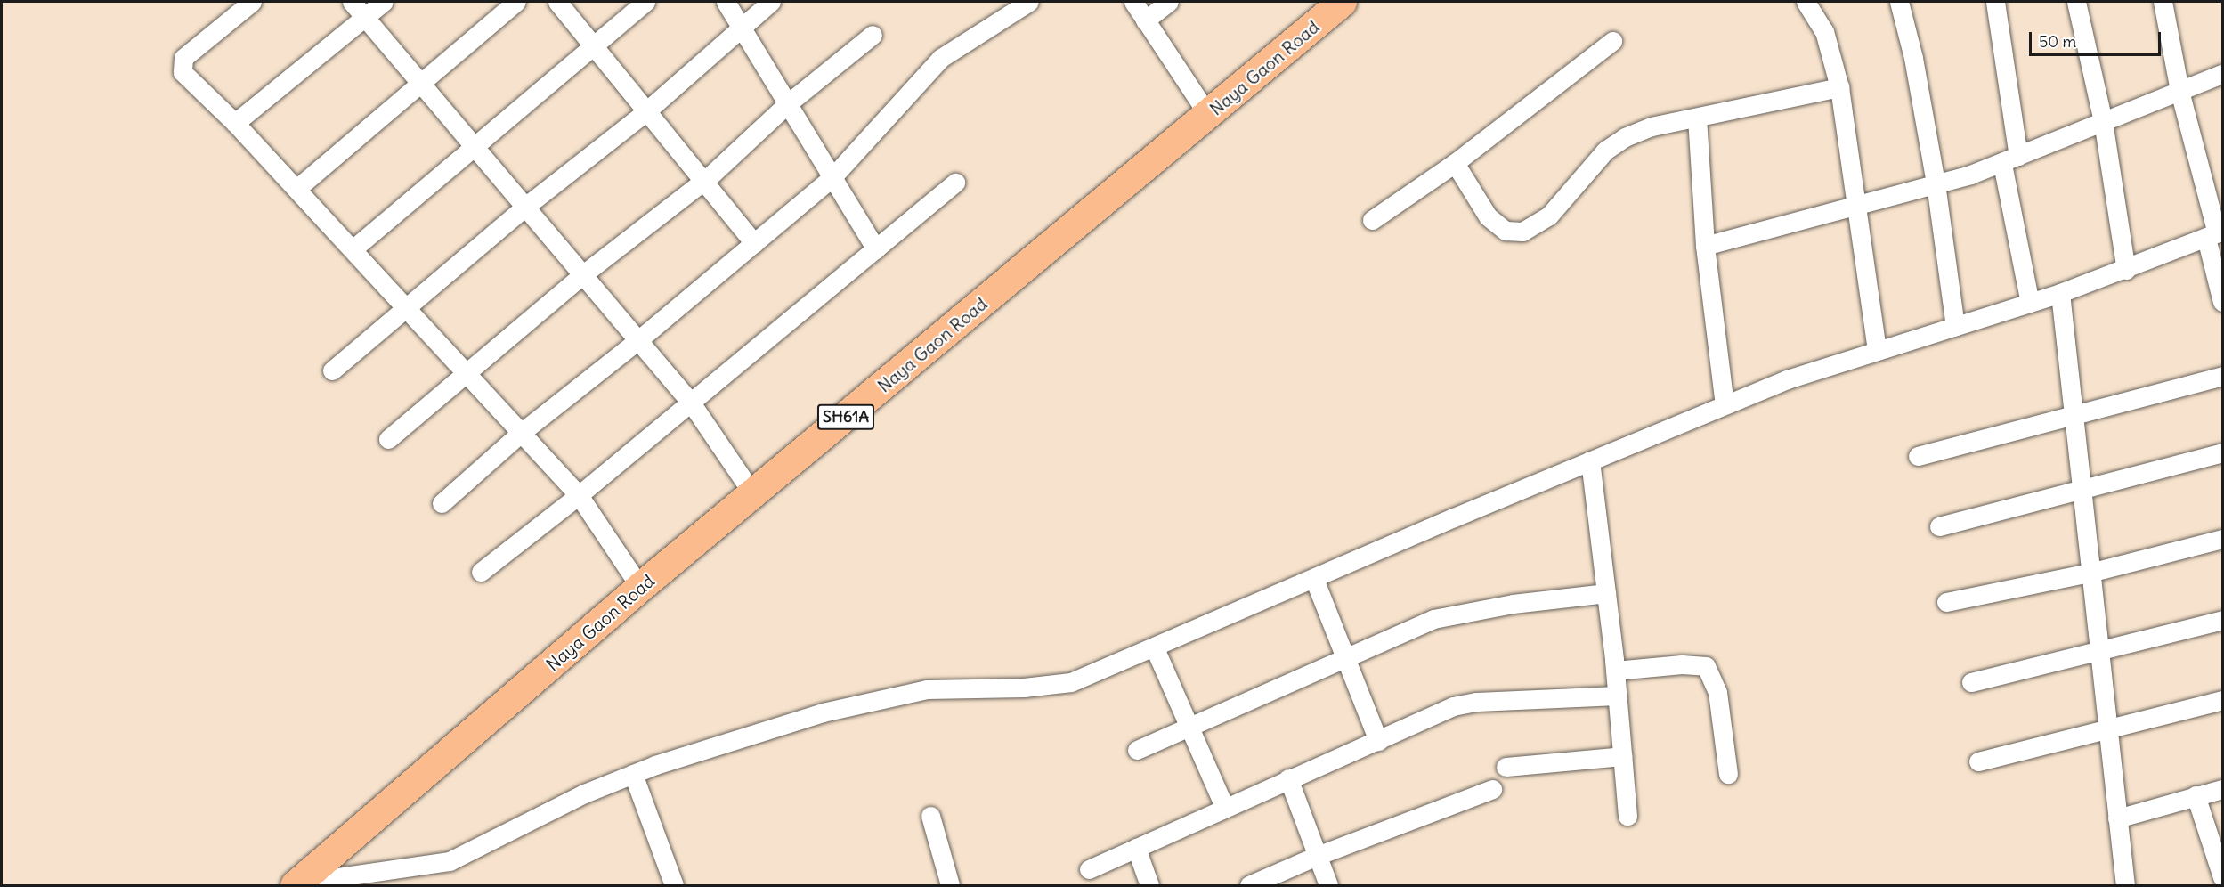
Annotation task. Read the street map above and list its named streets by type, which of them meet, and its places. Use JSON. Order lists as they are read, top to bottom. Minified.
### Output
{"streets":{"main road":["Naya Gaon Road","SH61A"]},"scale_bar":"50 m"}
